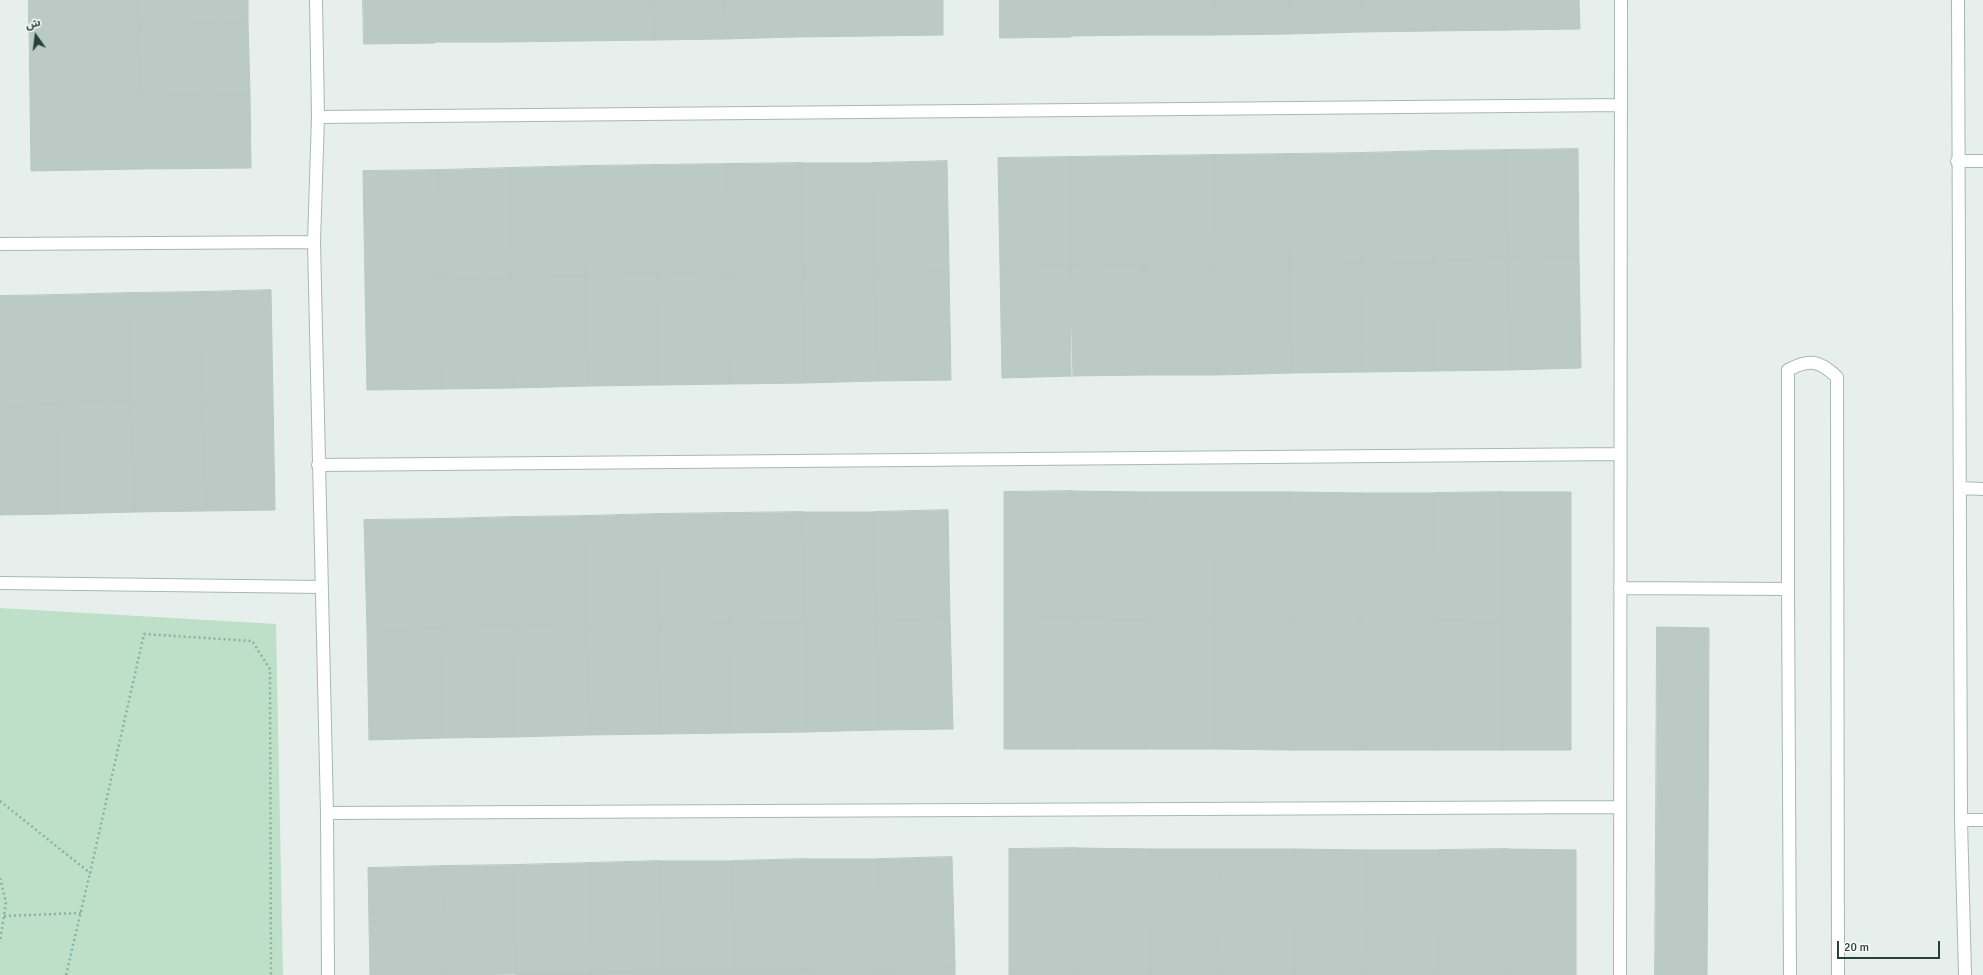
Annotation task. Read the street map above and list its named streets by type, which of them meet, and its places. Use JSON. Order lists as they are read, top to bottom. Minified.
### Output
{"scale_bar":"20 m","north":"top"}
